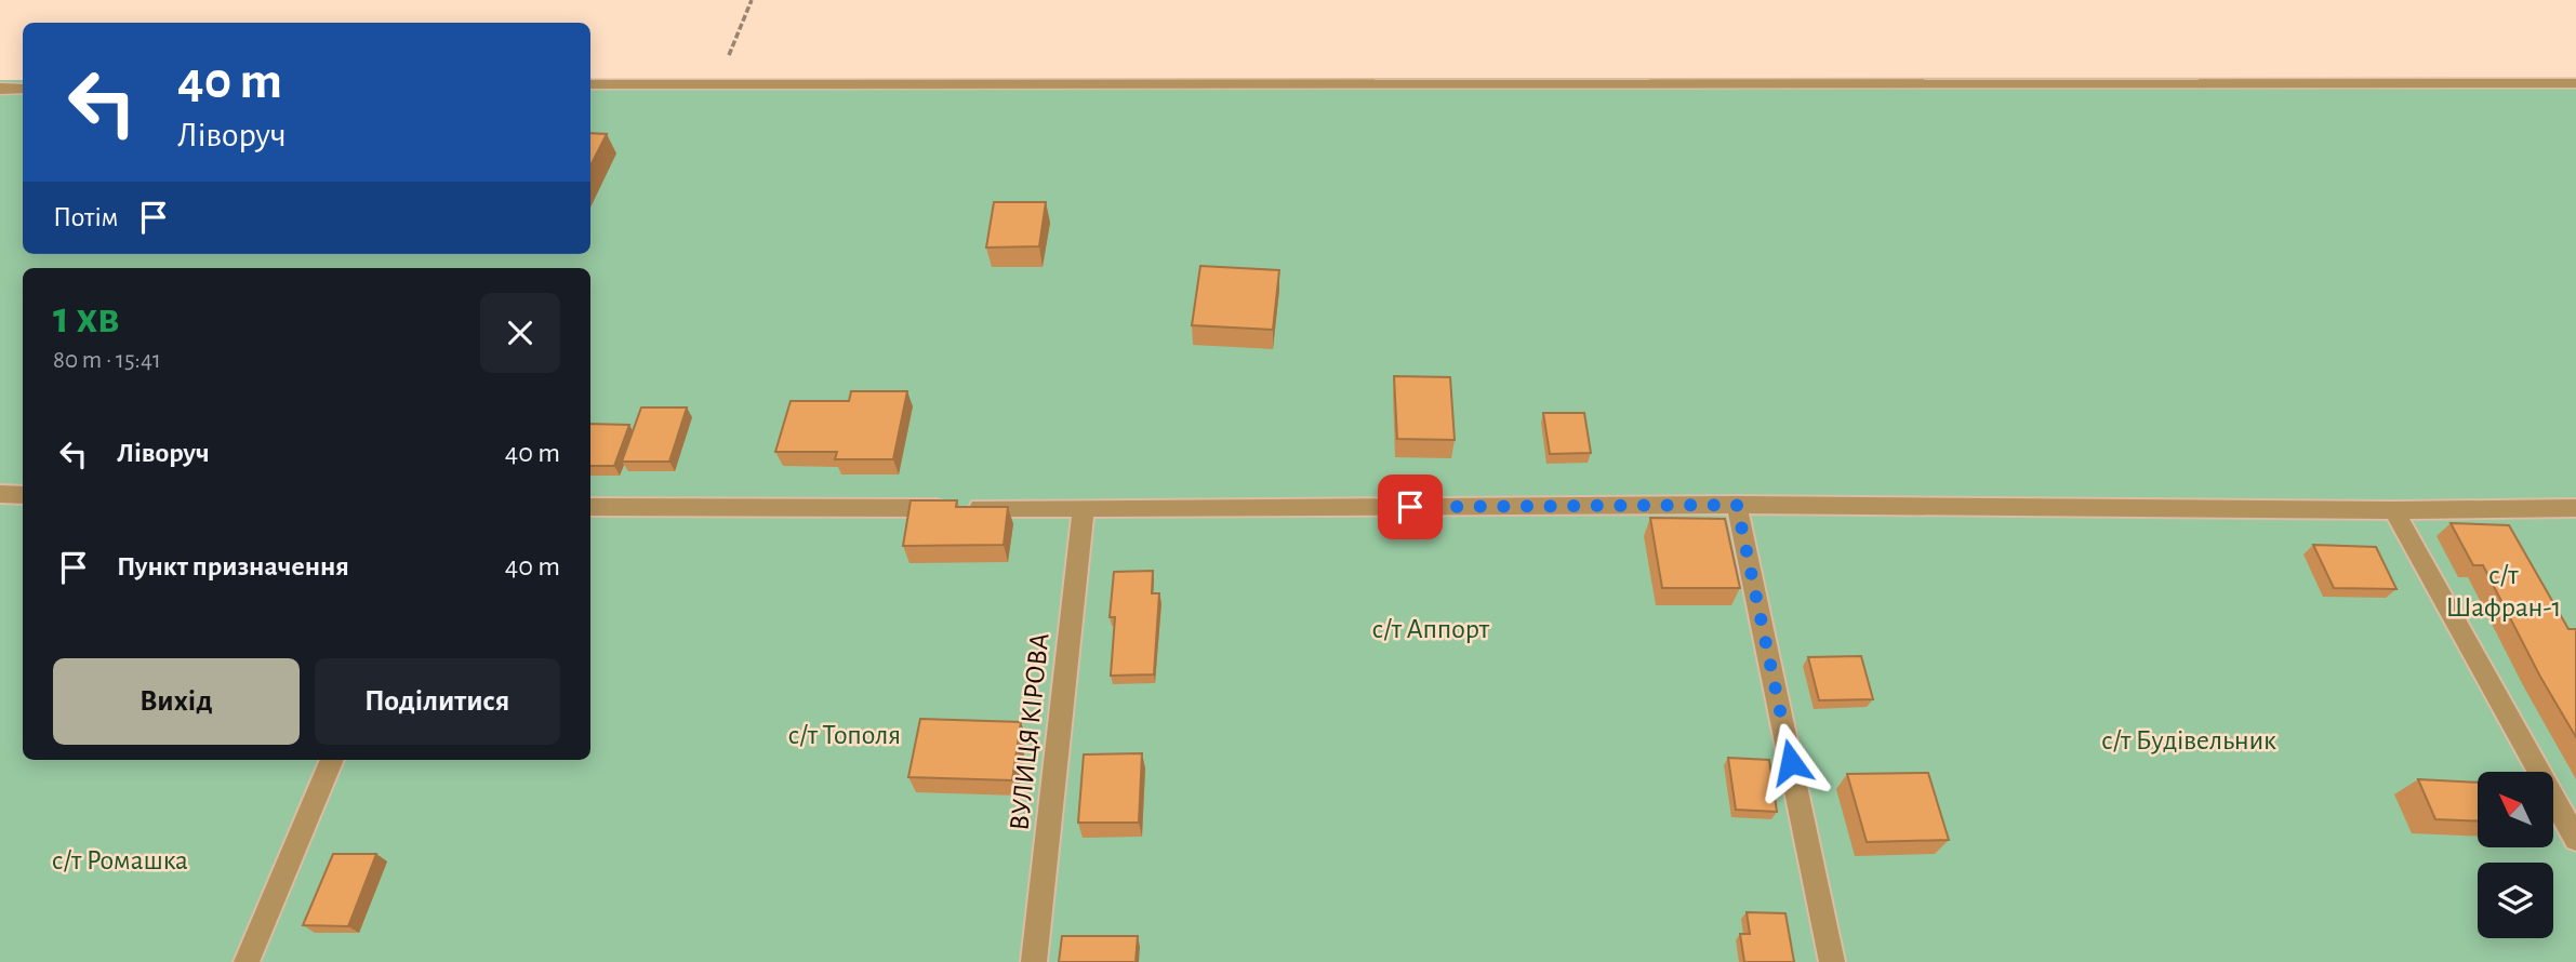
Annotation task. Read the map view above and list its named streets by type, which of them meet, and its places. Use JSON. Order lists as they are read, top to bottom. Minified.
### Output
{"streets":{"street":["ВУЛИЦЯ КІРОВА"]},"parks":["с/т Шафран-1","с/т Аппорт","с/т Тополя","с/т Будівельник","с/т Ромашка"],"north":"top left","page":{"turn":["40 m","Ліворуч"],"then":"Потім","heading":["1 хв","80 m · 15:41"],"list":[{"name":"Ліворуч","value":"40 m"},{"name":"Пункт призначення","value":"40 m"}],"buttons":["Вихід","Поділитися"]}}
